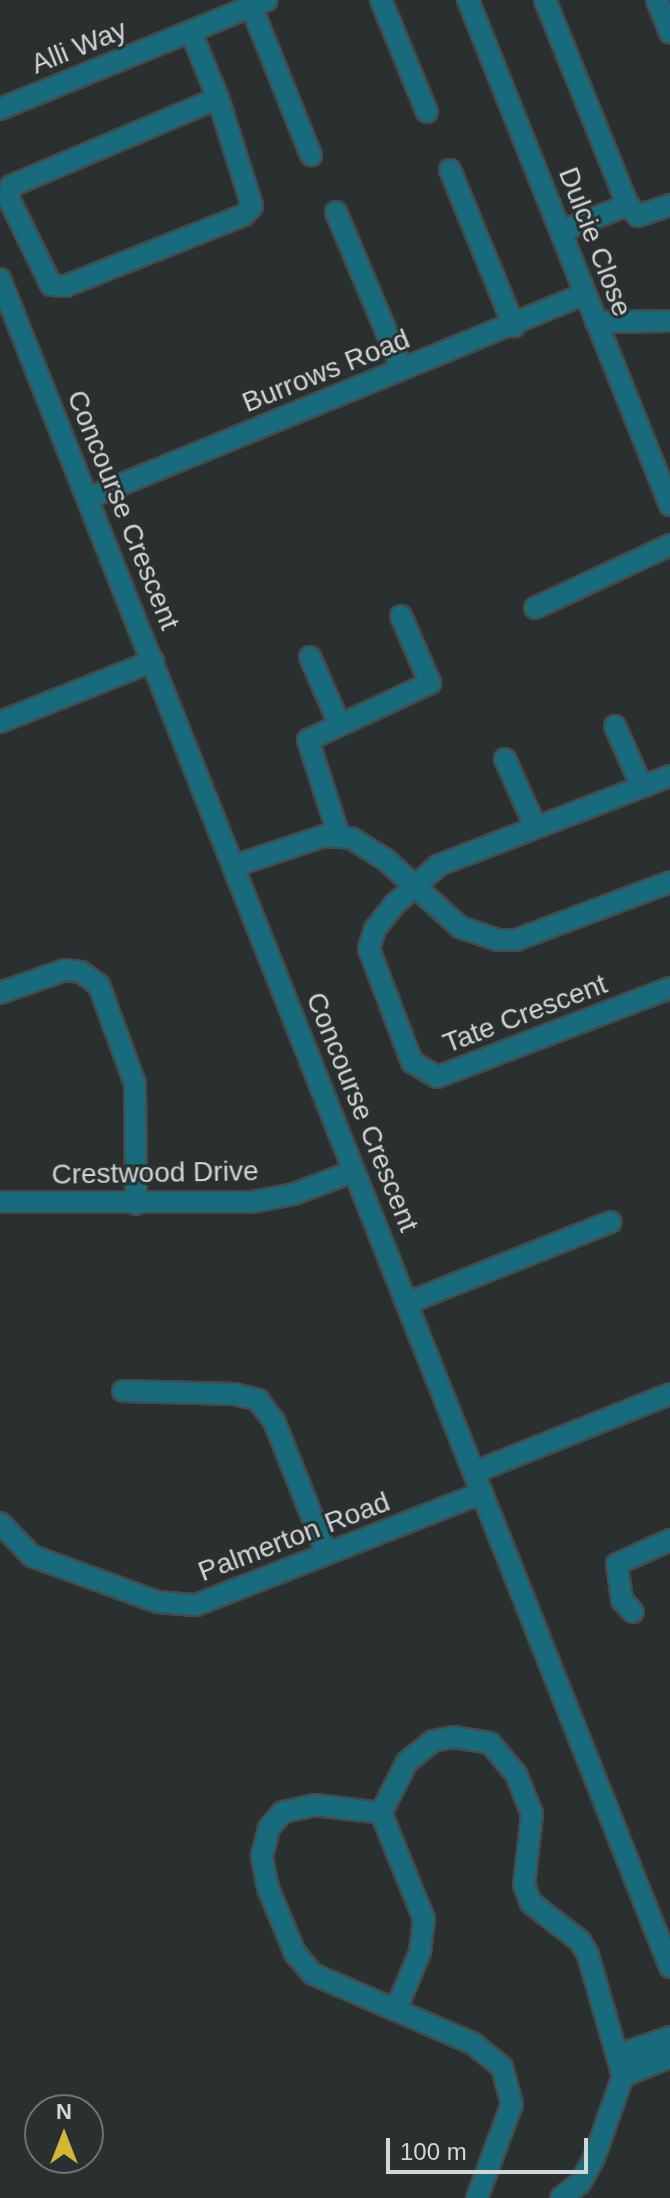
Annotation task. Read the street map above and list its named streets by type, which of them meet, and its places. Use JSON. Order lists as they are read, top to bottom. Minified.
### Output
{"streets":{"street":["Alli Way","Dulcie Close","Burrows Road","Concourse Crescent","Tate Crescent","Crestwood Drive","Palmerton Road"]},"crossings":[["Dulcie Close","Burrows Road"],["Burrows Road","Concourse Crescent"],["Concourse Crescent","Crestwood Drive"],["Concourse Crescent","Palmerton Road"]],"scale_bar":"100 m","north":"top"}
